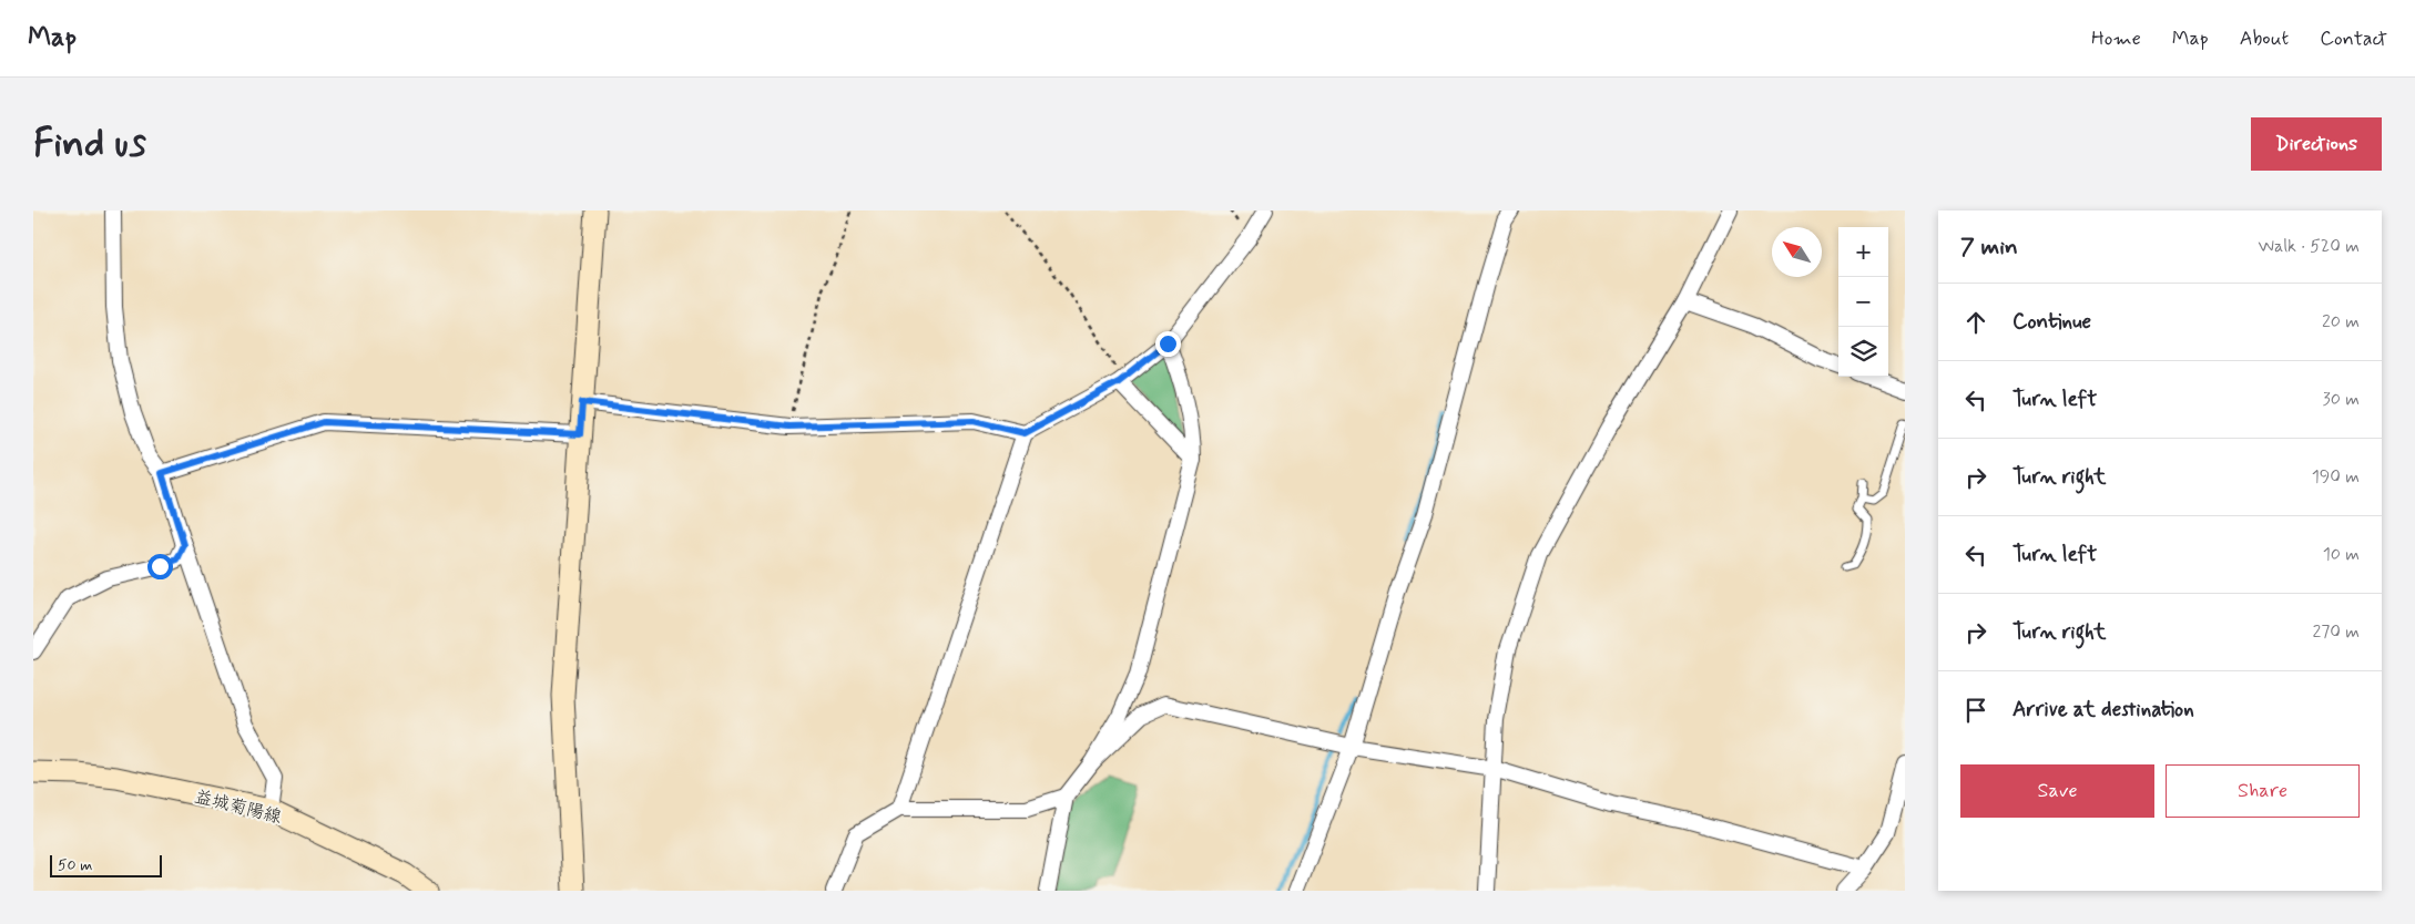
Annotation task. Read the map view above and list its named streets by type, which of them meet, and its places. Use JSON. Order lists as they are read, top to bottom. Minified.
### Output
{"streets":{"street":["益城菊陽線"]},"scale_bar":"50 m","north":"top left","page":{"header":"Map","nav":["Home","Map","About","Contact"],"buttons":["Directions",["Save","Share"]],"title":"Find us","heading":["7 min","Walk · 520 m"],"map_buttons":["+","−"],"list":[["Continue","20 m"],["Turn left","30 m"],["Turn right","190 m"],["Turn left","10 m"],["Turn right","270 m"],"Arrive at destination"],"scale":"50 m"}}
